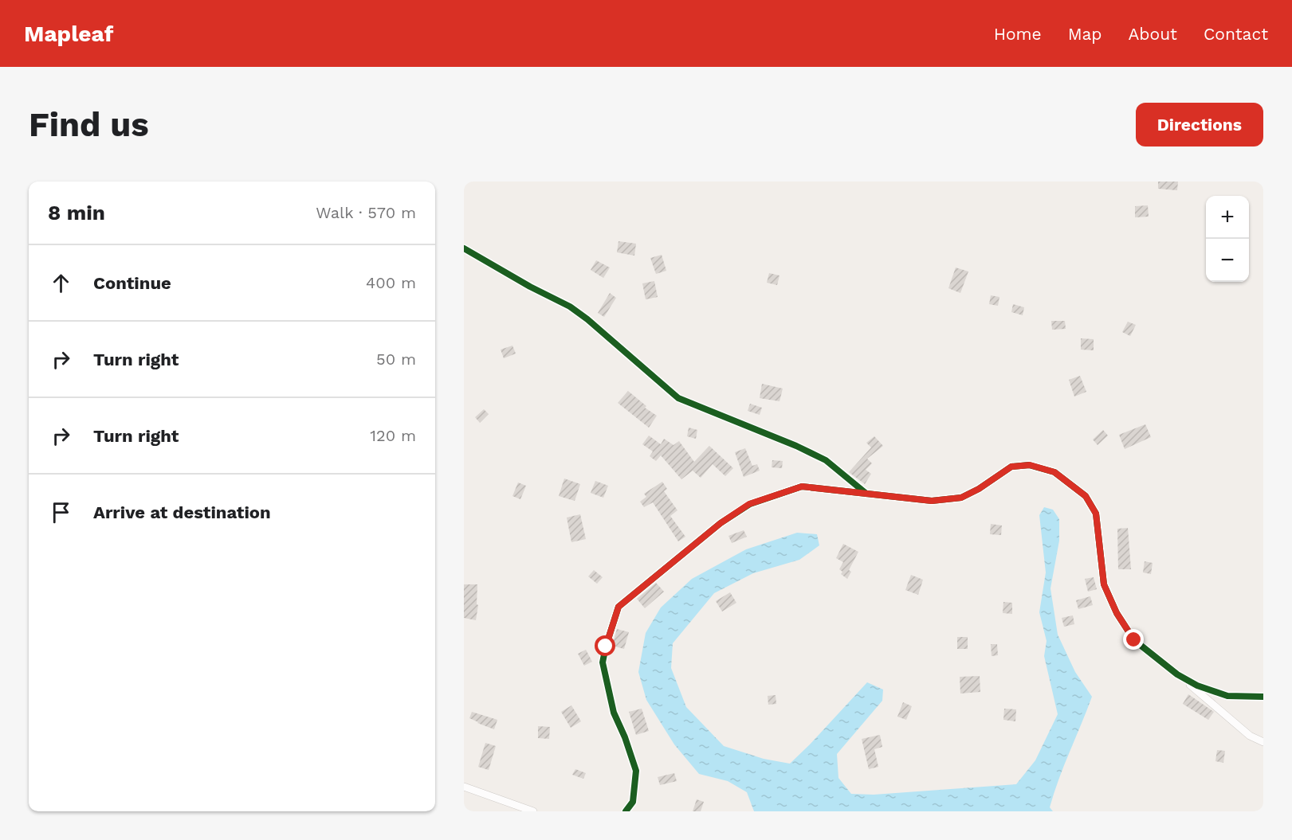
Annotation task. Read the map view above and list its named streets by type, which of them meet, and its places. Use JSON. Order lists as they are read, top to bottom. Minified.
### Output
{"page":{"header":"Mapleaf","nav":["Home","Map","About","Contact"],"buttons":"Directions","title":"Find us","heading":["8 min","Walk · 570 m"],"map_buttons":["+","−"],"list":[["Continue","400 m"],["Turn right","50 m"],["Turn right","120 m"],"Arrive at destination"]}}
